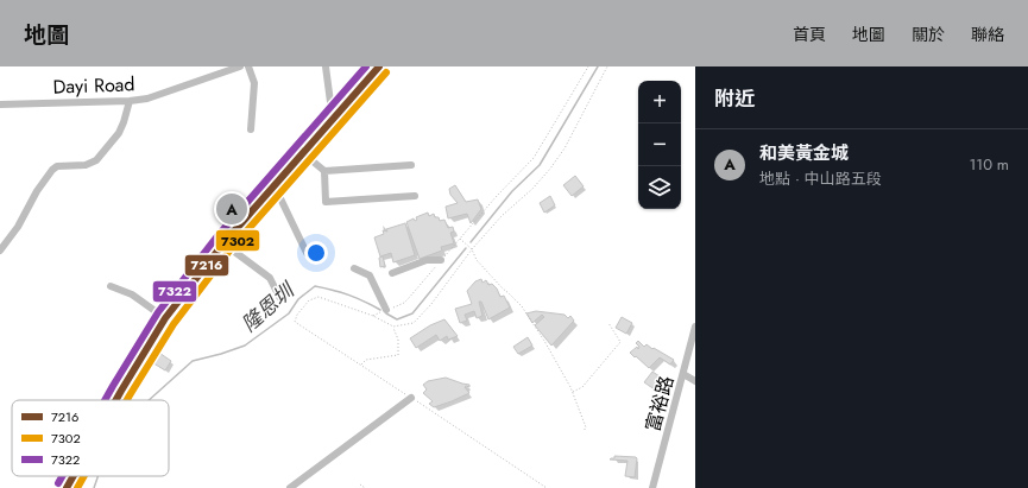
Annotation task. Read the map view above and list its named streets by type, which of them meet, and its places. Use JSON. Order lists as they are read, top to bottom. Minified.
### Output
{"streets":{"street":["Dayi Road","富裕路"]},"water":["隆恩圳"],"lines":["transit line 7216","transit line 7322","transit line 7302"],"legend":["7216","7302","7322"],"page":{"header":"地圖","nav":["首頁","地圖","關於","聯絡"],"heading":"附近","map_buttons":["+","−"],"list":[{"mark":"A","name":"和美黃金城","note":"地點 · 中山路五段","value":"110 m"}],"pins":"A"}}
